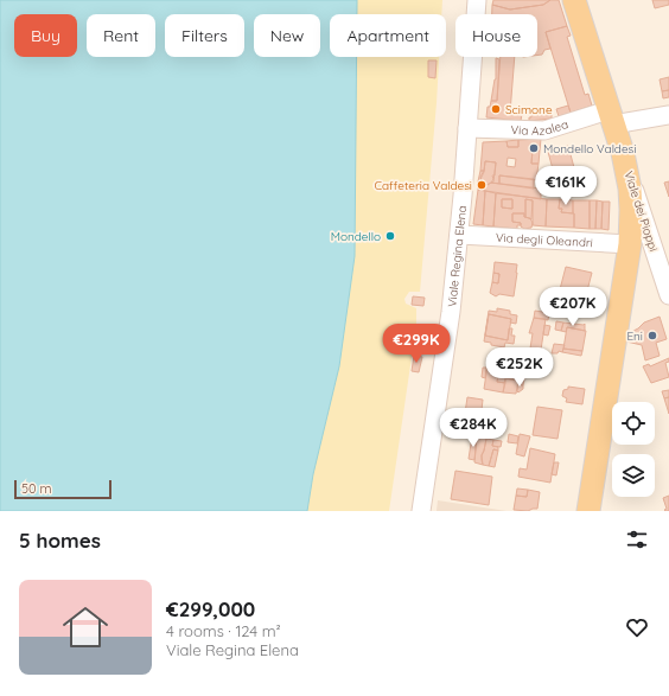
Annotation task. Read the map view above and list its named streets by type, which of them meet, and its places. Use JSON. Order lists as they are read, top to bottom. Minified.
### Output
{"streets":{"street":["Via Azalea","Viale dei Pioppi","Via degli Oleandri","Viale Regina Elena"]},"crossings":[["Via Azalea","Viale Regina Elena"],["Via degli Oleandri","Viale Regina Elena"]],"places":["Scimone","Mondello Valdesi","Caffeteria Valdesi","Mondello","Eni"],"scale_bar":"50 m","page":{"chip":["Buy","Rent","Filters","New","Apartment","House"],"price":["€161K","€207K","€299K","€252K","€284K"],"scale":"50 m","heading":"5 homes","list":[{"name":"€299,000","note":"4 rooms · 124 m² · Viale Regina Elena"}]}}
